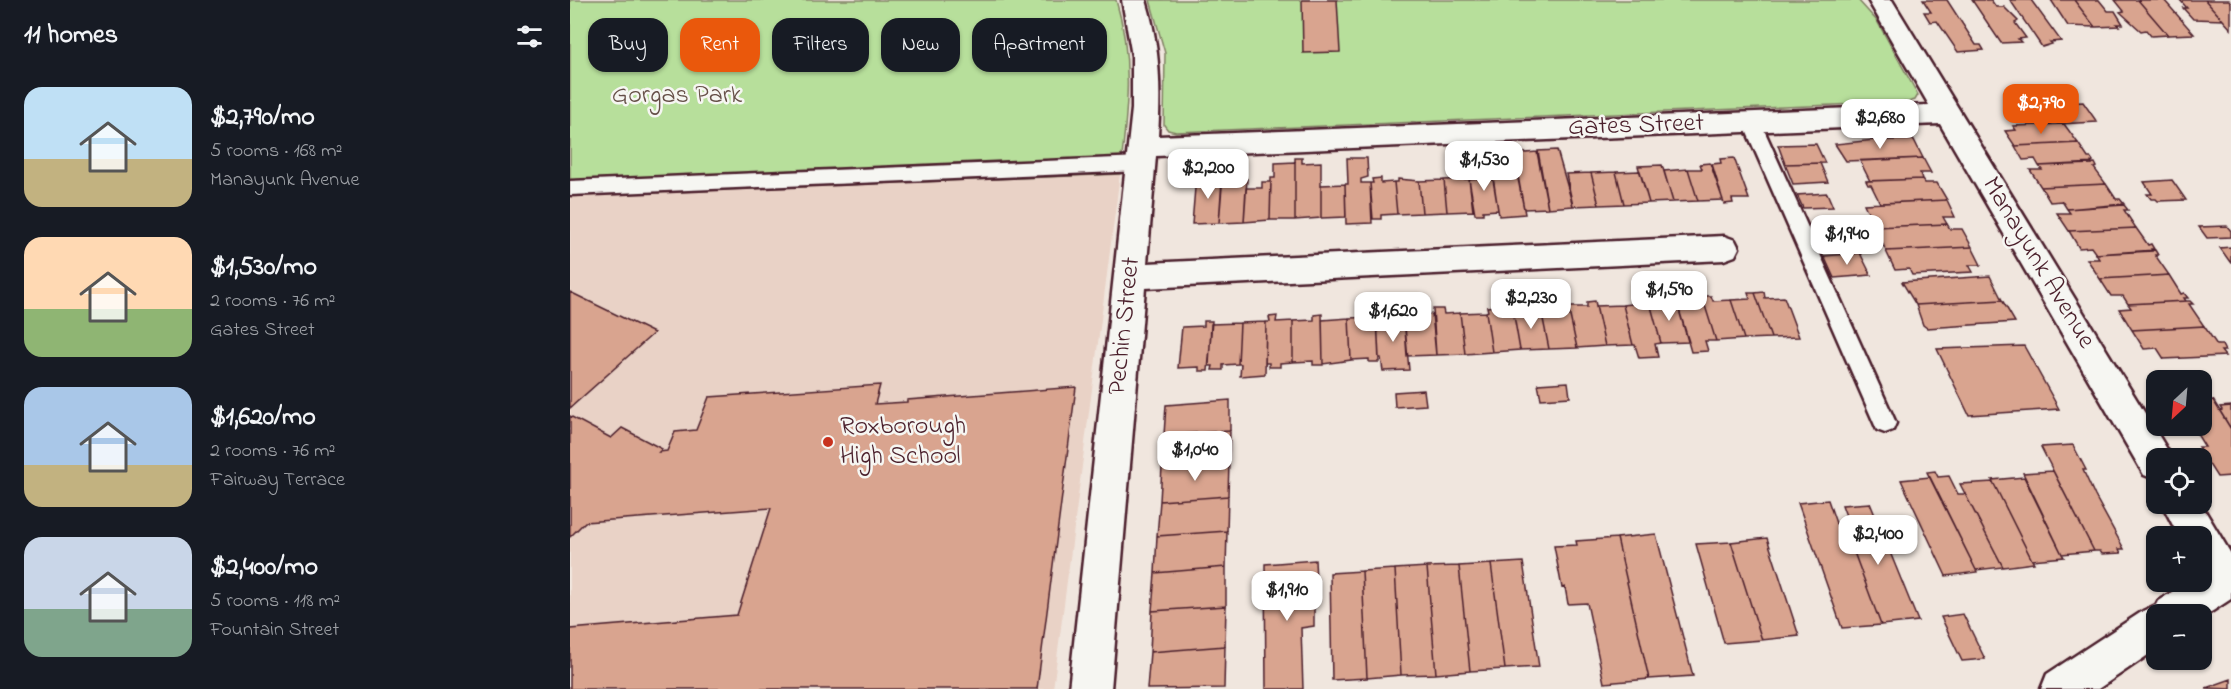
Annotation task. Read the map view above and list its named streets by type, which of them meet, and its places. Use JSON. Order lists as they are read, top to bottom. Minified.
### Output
{"streets":{"street":["Gates Street","Manayunk Avenue","Pechin Street"]},"crossings":[["Gates Street","Manayunk Avenue"],["Gates Street","Pechin Street"]],"parks":["Gorgas Park"],"places":["Roxborough High School"],"north":"bottom left","page":{"heading":"11 homes","chip":["Buy","Rent","Filters","New","Apartment"],"list":[{"name":"$2,790/mo","note":"5 rooms · 168 m² · Manayunk Avenue"},{"name":"$1,530/mo","note":"2 rooms · 76 m² · Gates Street"},{"name":"$1,620/mo","note":"2 rooms · 76 m² · Fairway Terrace"},{"name":"$2,400/mo","note":"5 rooms · 118 m² · Fountain Street"}],"price":["$2,790","$2,680","$1,530","$2,200","$1,940","$1,590","$2,230","$1,620","$1,040","$2,400","$1,910"],"map_buttons":["+","−"]}}
